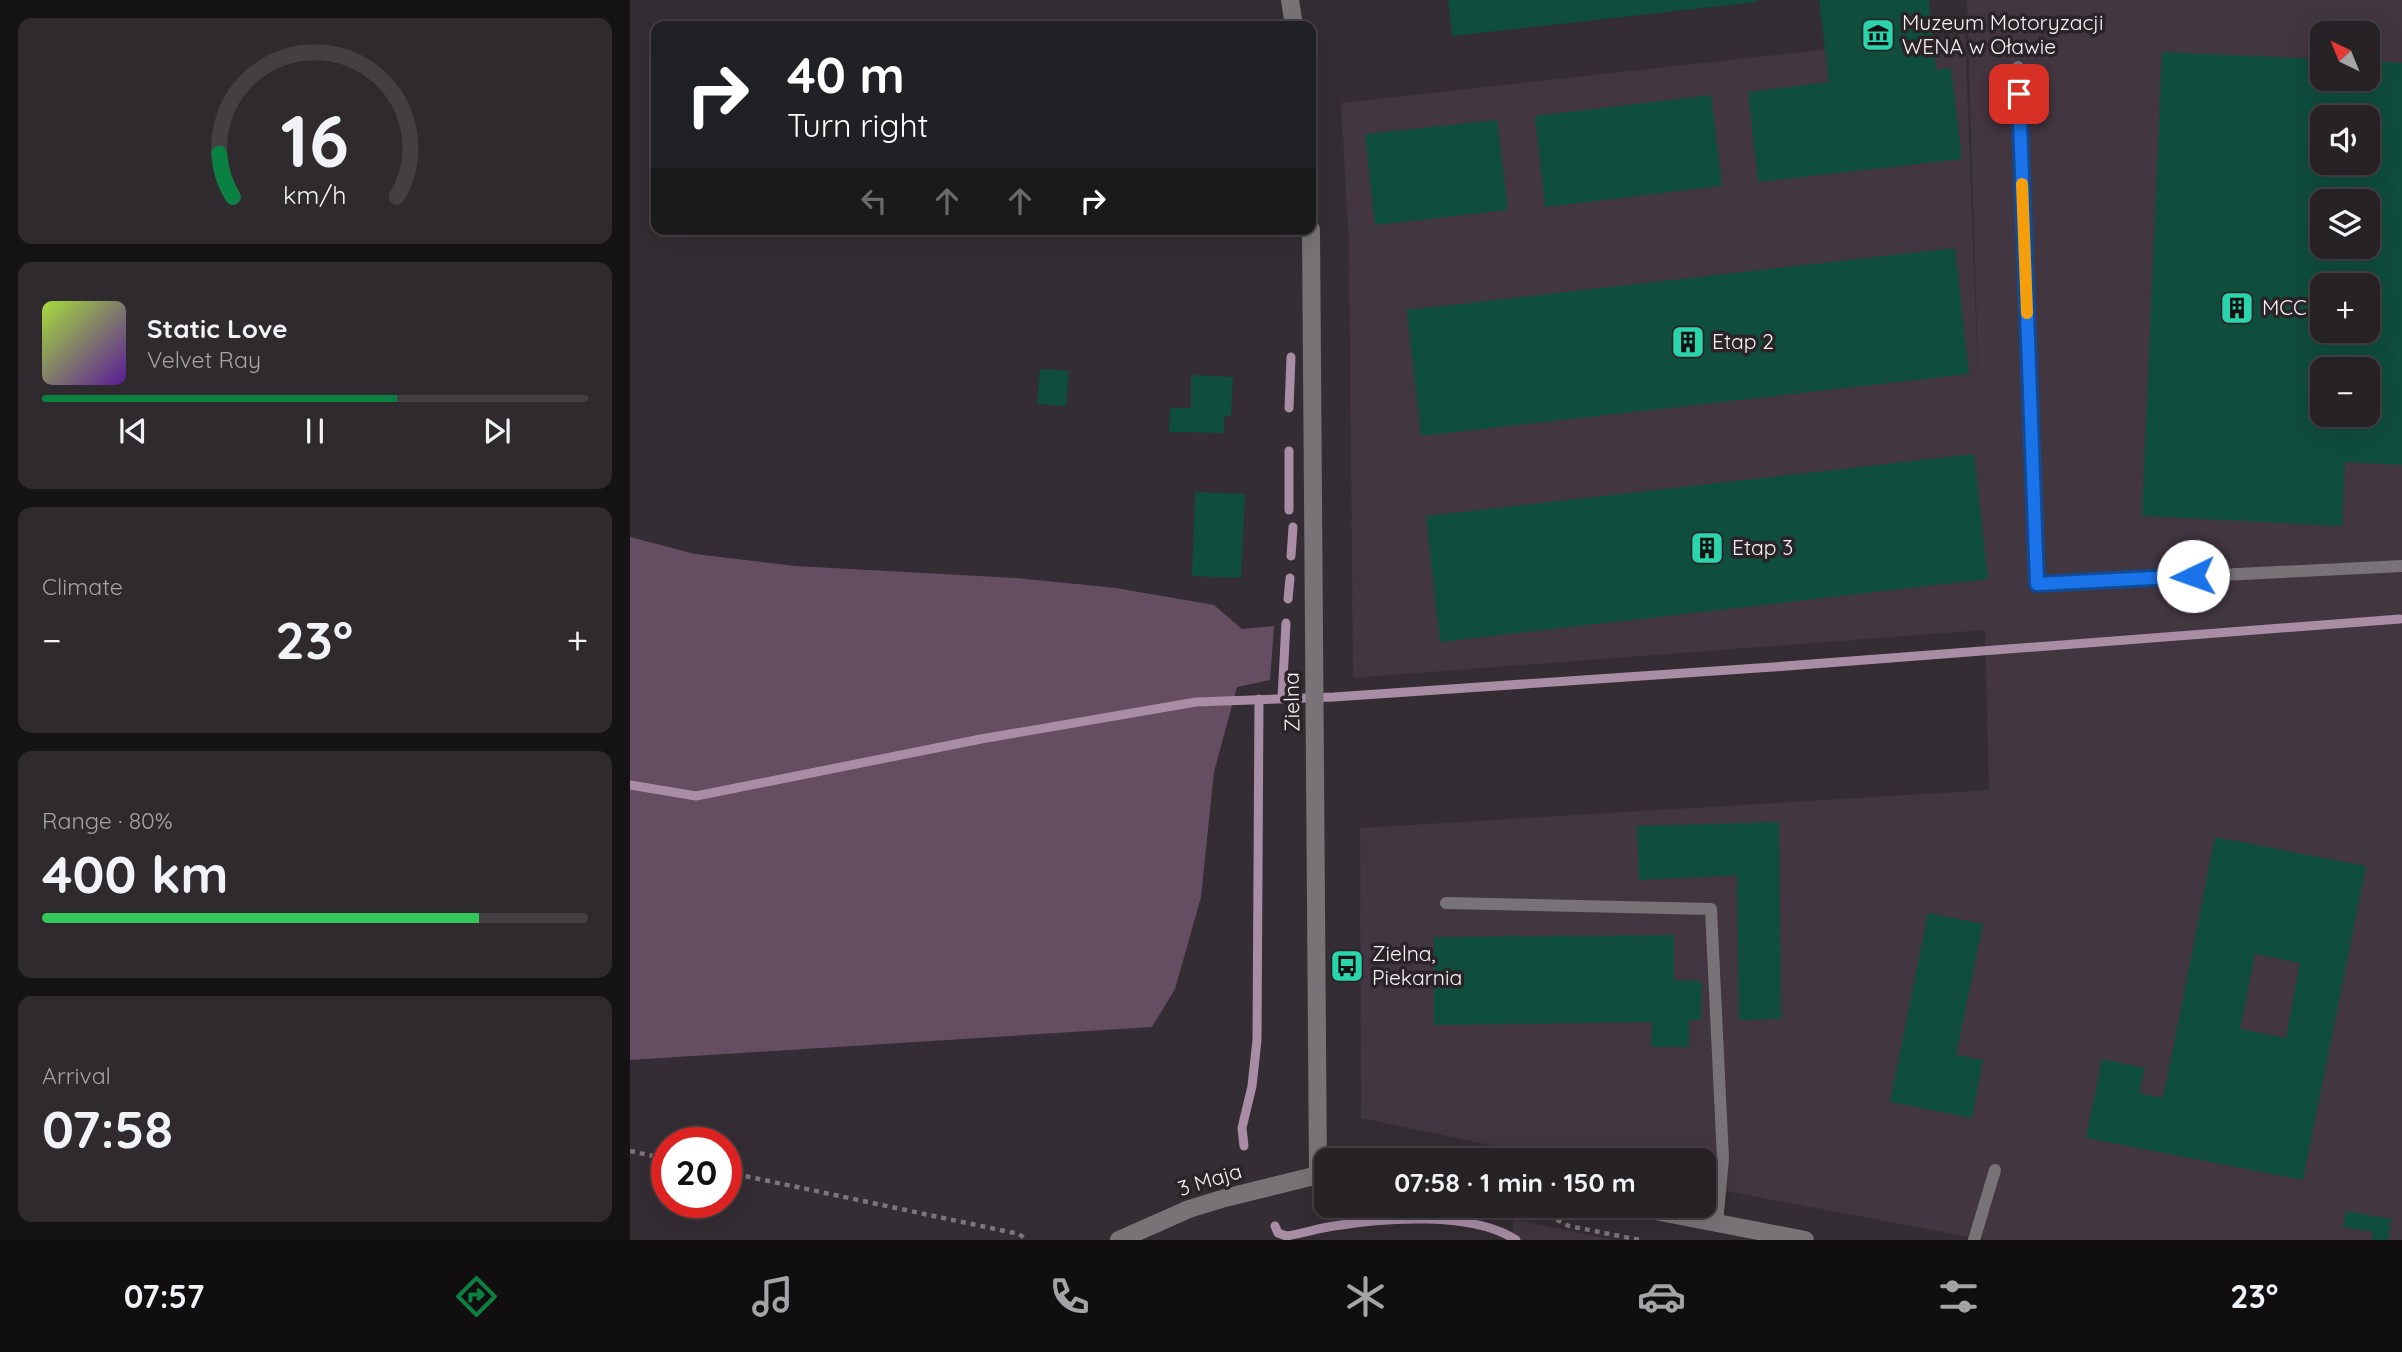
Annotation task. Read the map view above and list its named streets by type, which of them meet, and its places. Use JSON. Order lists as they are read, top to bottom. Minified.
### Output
{"streets":{"street":["Zielna","3 Maja"]},"places":{"museum":["Muzeum Motoryzacji WENA w Oławie"],"building":["MCC","Etap 2","Etap 3"],"bus stop":["Zielna, Piekarnia"]},"north":"top left","page":{"map_buttons":["+","−"],"turn":["40 m","Turn right"],"song":["Static Love","Velvet Ray"],"tile":["Climate",["Range · 80%","400 km"],["Arrival","07:58"]],"heat":["−","23°","+"],"limit":"20","trip":"07:58 · 1 min · 150 m","tabs":["07:57","23°"],"gauge":["16","km/h"]}}
